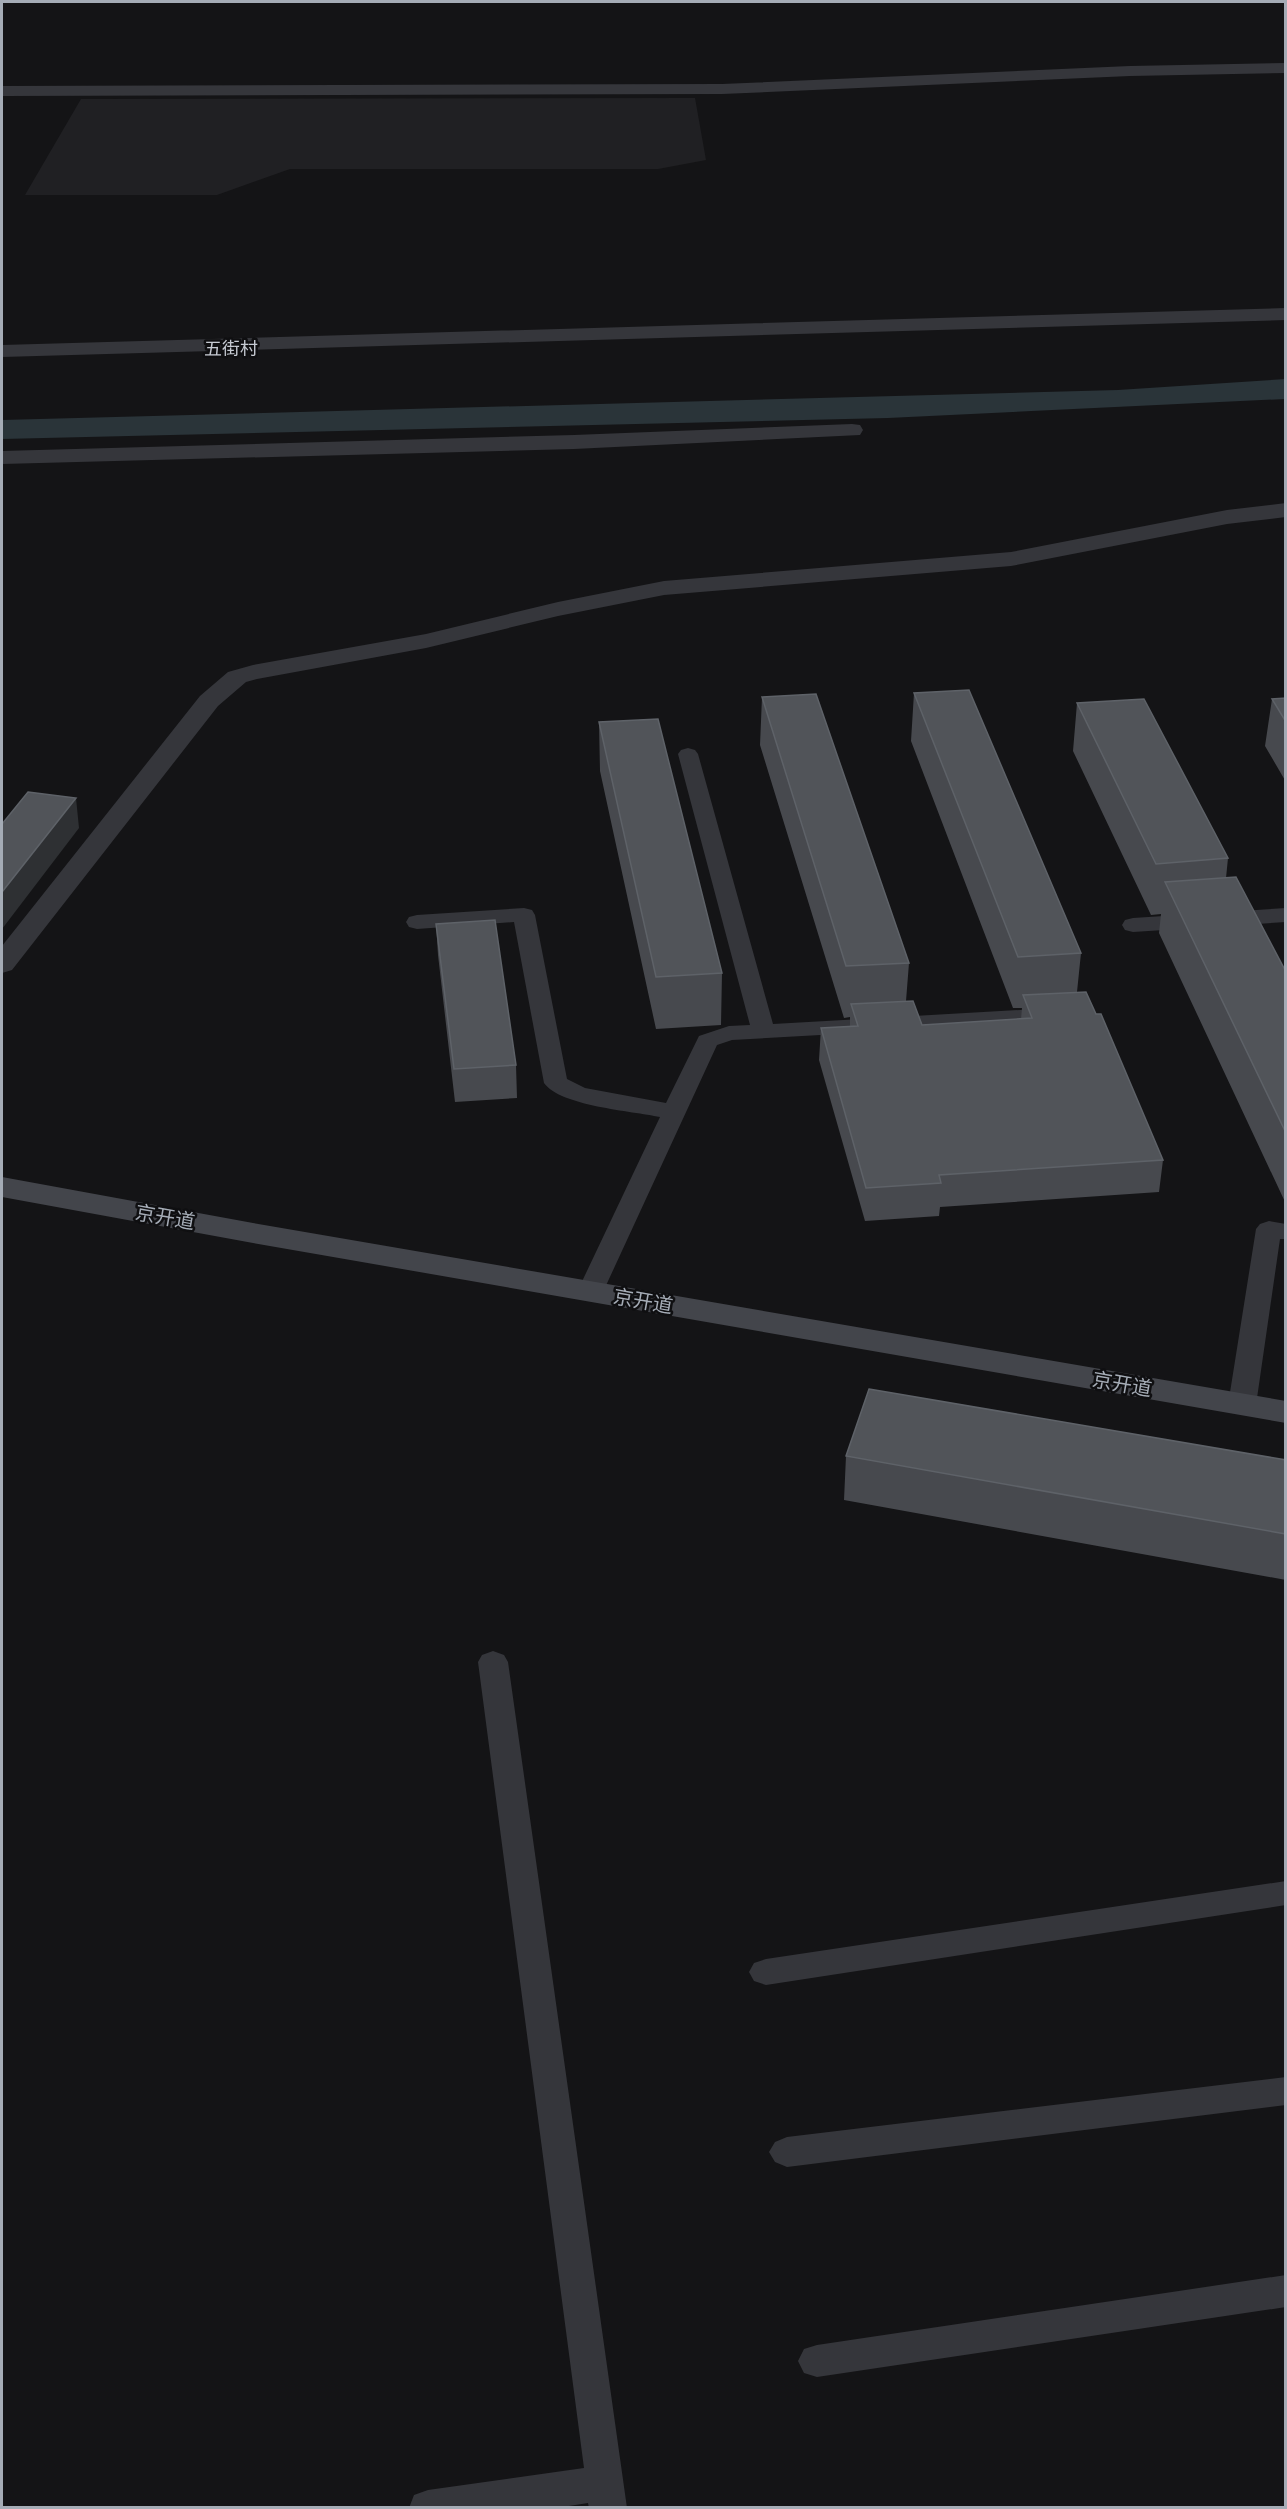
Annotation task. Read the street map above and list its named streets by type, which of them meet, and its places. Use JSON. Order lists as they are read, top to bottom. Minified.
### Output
{"streets":{"main road":["京开道"]},"districts":["五街村"]}
